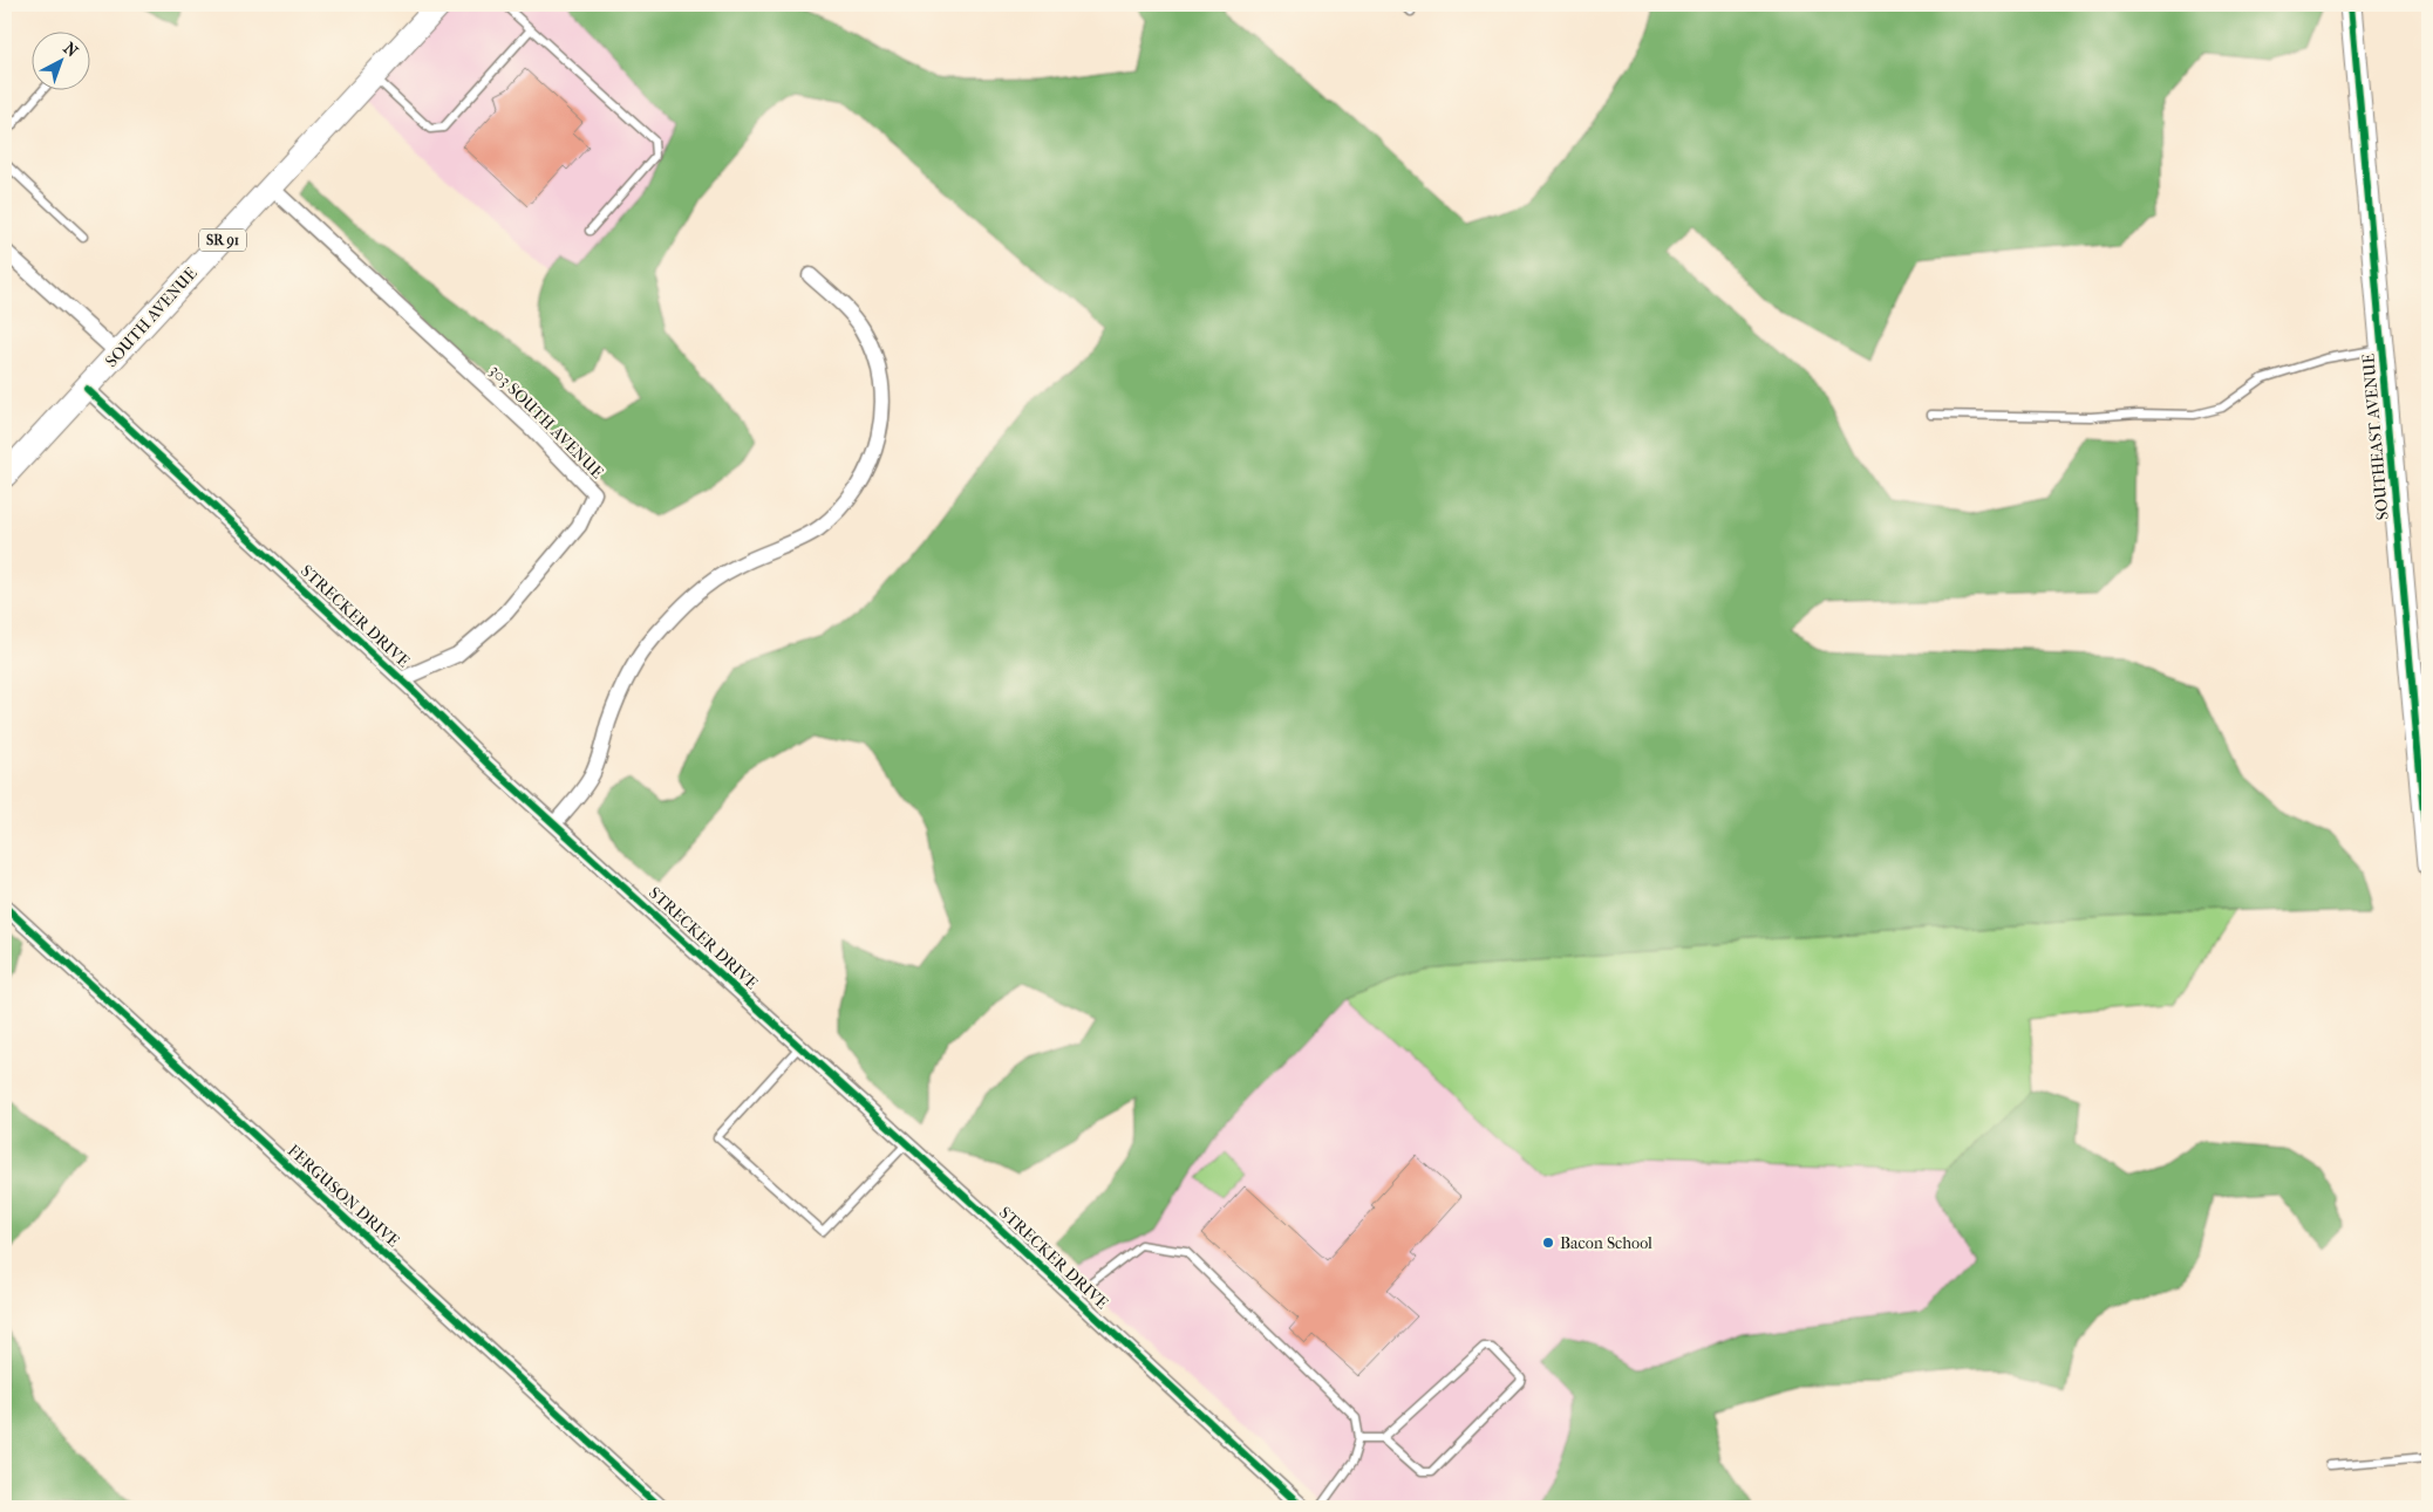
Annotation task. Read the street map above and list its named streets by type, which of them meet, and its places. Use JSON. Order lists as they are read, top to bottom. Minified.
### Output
{"streets":{"main road":["SR 91","SOUTH AVENUE"],"street":["303 SOUTH AVENUE","SOUTHEAST AVENUE","STRECKER DRIVE","FERGUSON DRIVE"]},"crossings":[["SOUTH AVENUE","303 SOUTH AVENUE"],["SOUTH AVENUE","STRECKER DRIVE"],["303 SOUTH AVENUE","STRECKER DRIVE"]],"places":["Bacon School"],"north":"top right"}
